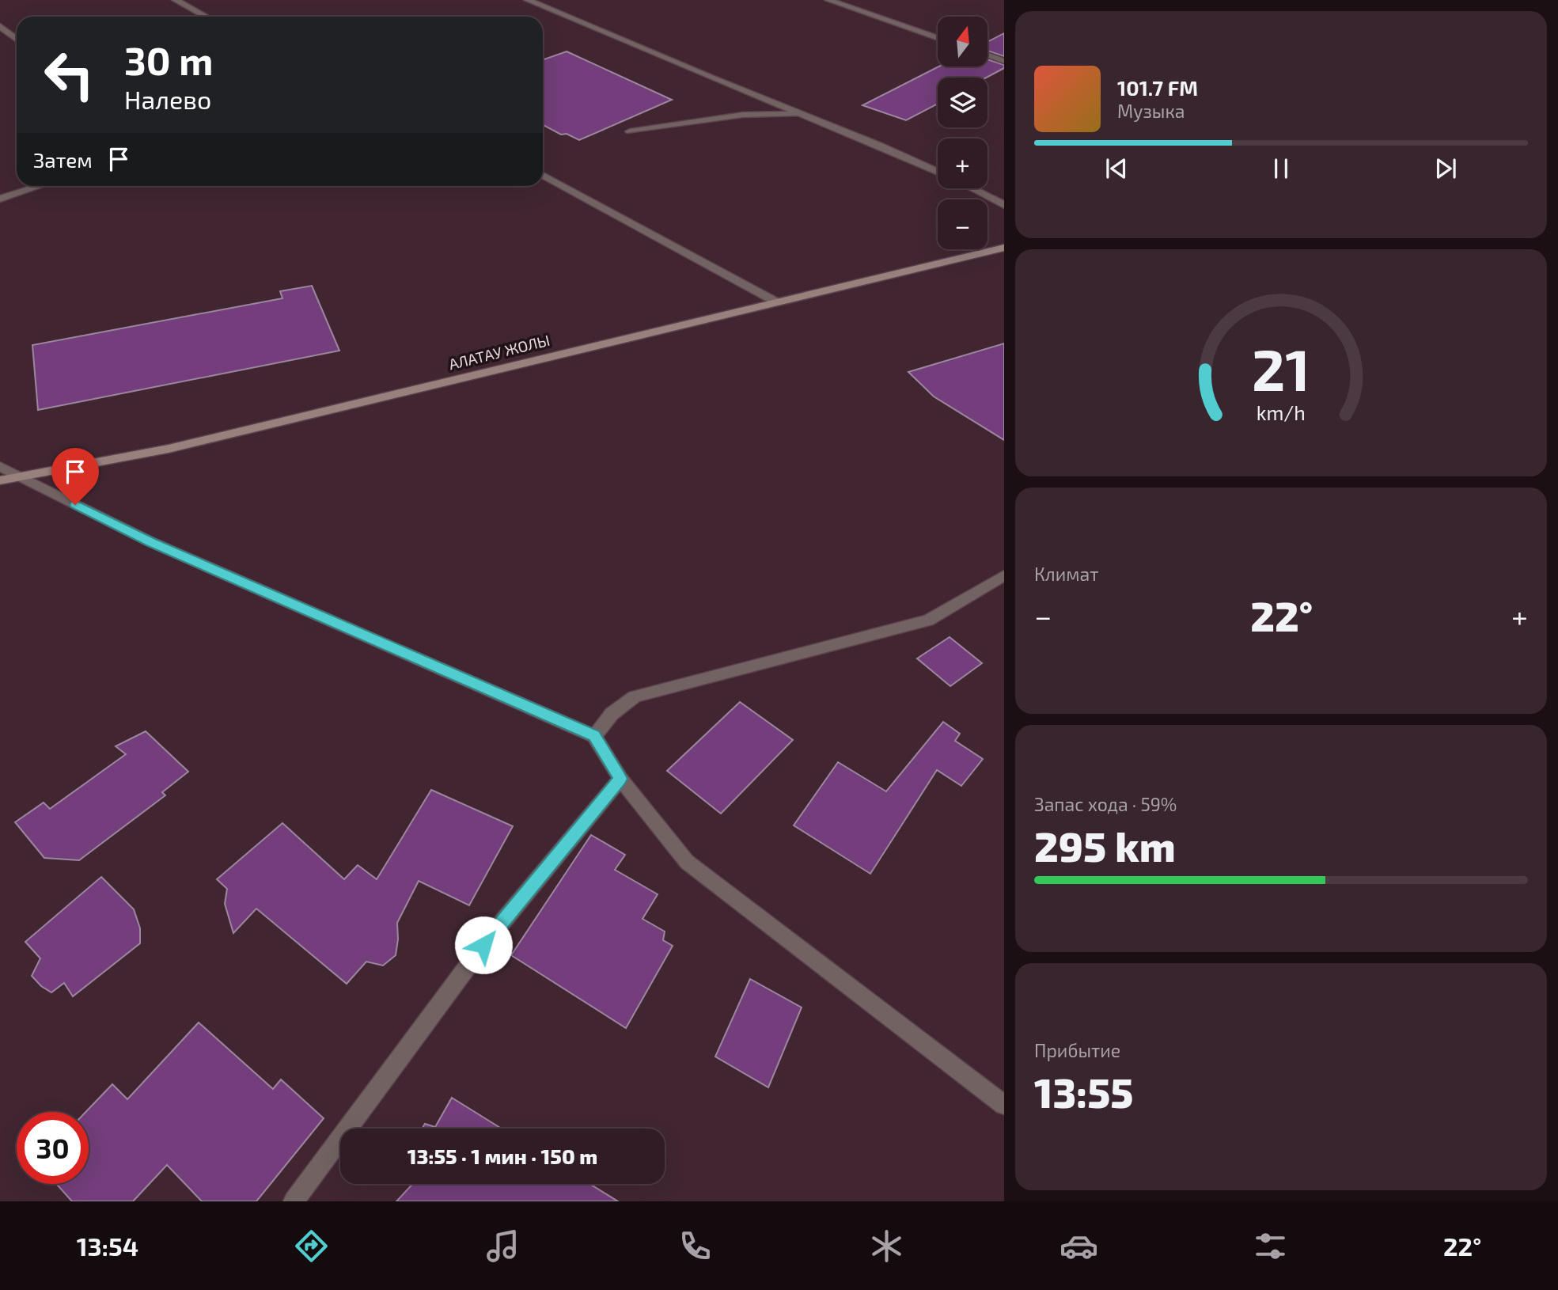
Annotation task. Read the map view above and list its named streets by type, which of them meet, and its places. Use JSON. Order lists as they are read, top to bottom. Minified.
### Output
{"streets":{"main road":["АЛАТАУ ЖОЛЫ"]},"north":"top","page":{"map_buttons":["+","−"],"turn":["30 m","Налево"],"song":["101.7 FM","Музыка"],"then":"Затем","tile":["Климат",["Запас хода · 59%","295 km"],["Прибытие","13:55"]],"heat":["−","22°","+"],"limit":"30","trip":"13:55 · 1 мин · 150 m","tabs":["13:54","22°"],"gauge":["21","km/h"]}}
